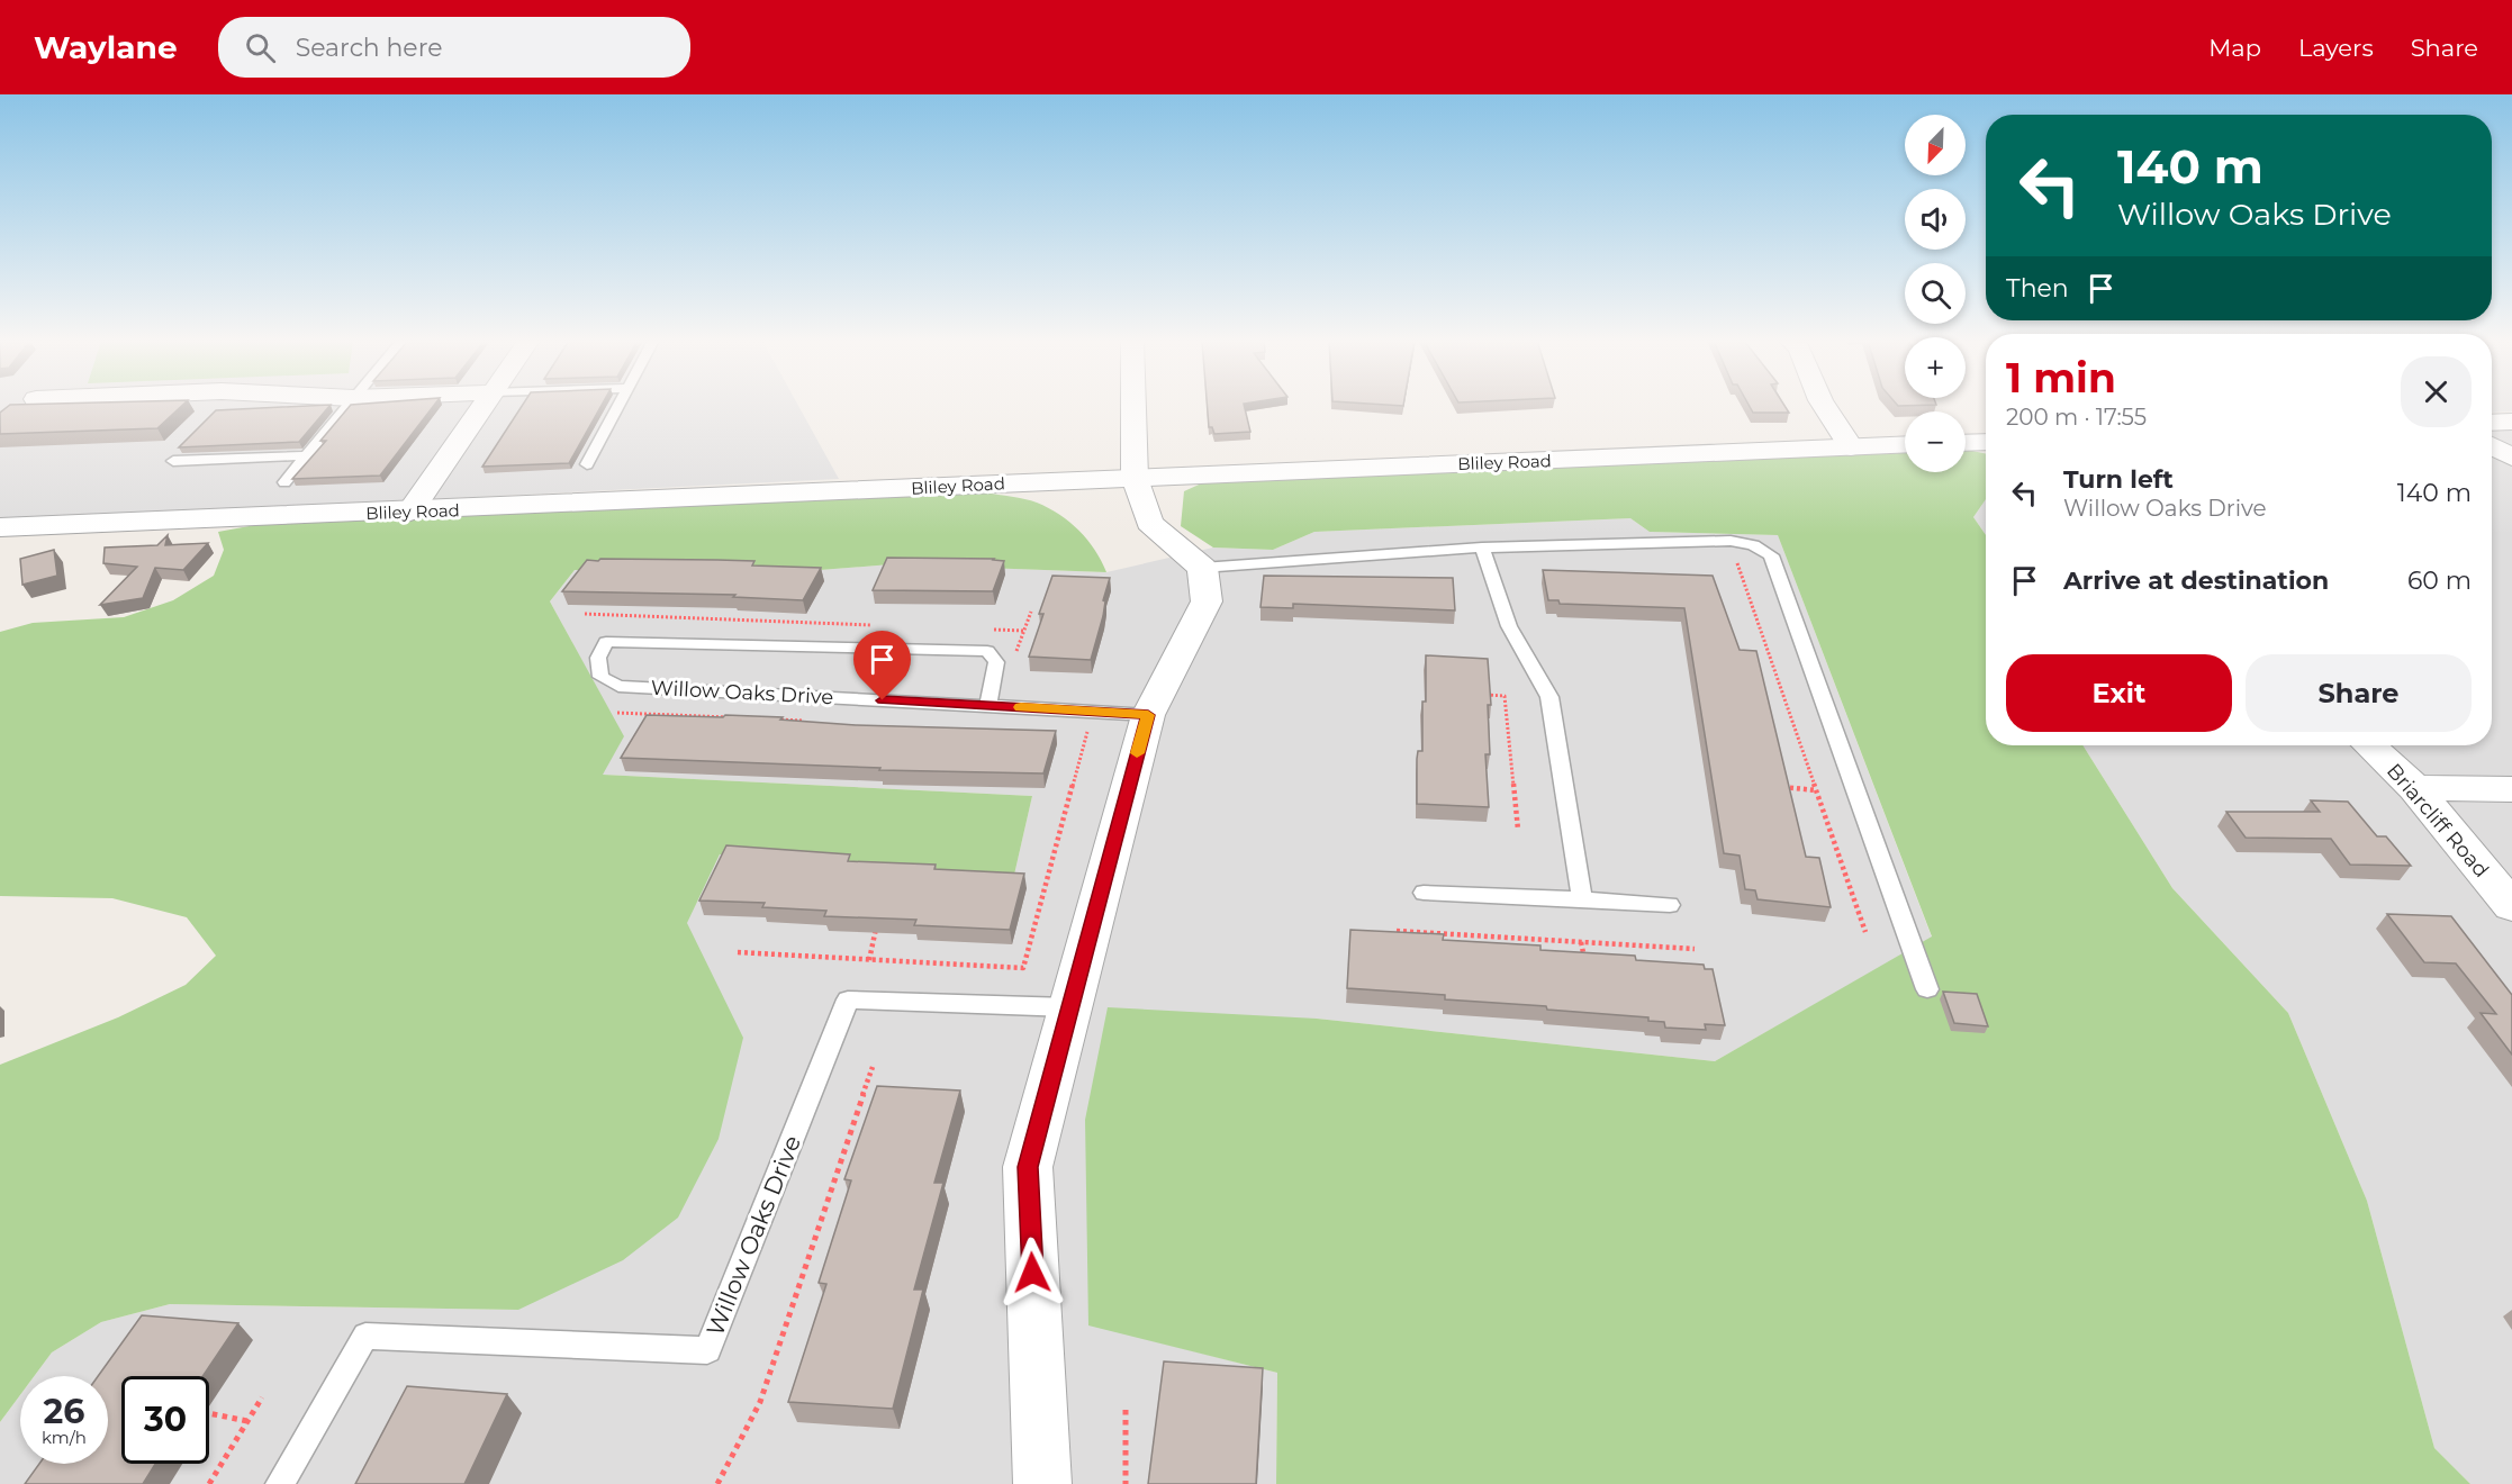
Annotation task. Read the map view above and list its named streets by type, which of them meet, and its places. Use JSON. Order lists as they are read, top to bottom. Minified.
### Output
{"streets":{"street":["Bliley Road","Briarcliff Road"],"lane":["Willow Oaks Drive"]},"north":"bottom left","page":{"header":"Waylane","search":"Search here","nav":["Map","Layers","Share"],"map_buttons":["+","−"],"turn":["140 m","Willow Oaks Drive"],"then":"Then","heading":["1 min","200 m · 17:55"],"list":[{"name":"Turn left","note":"Willow Oaks Drive","value":"140 m"},{"name":"Arrive at destination","value":"60 m"}],"buttons":["Exit","Share"],"speed":"26 km/h","limit":"30"}}
